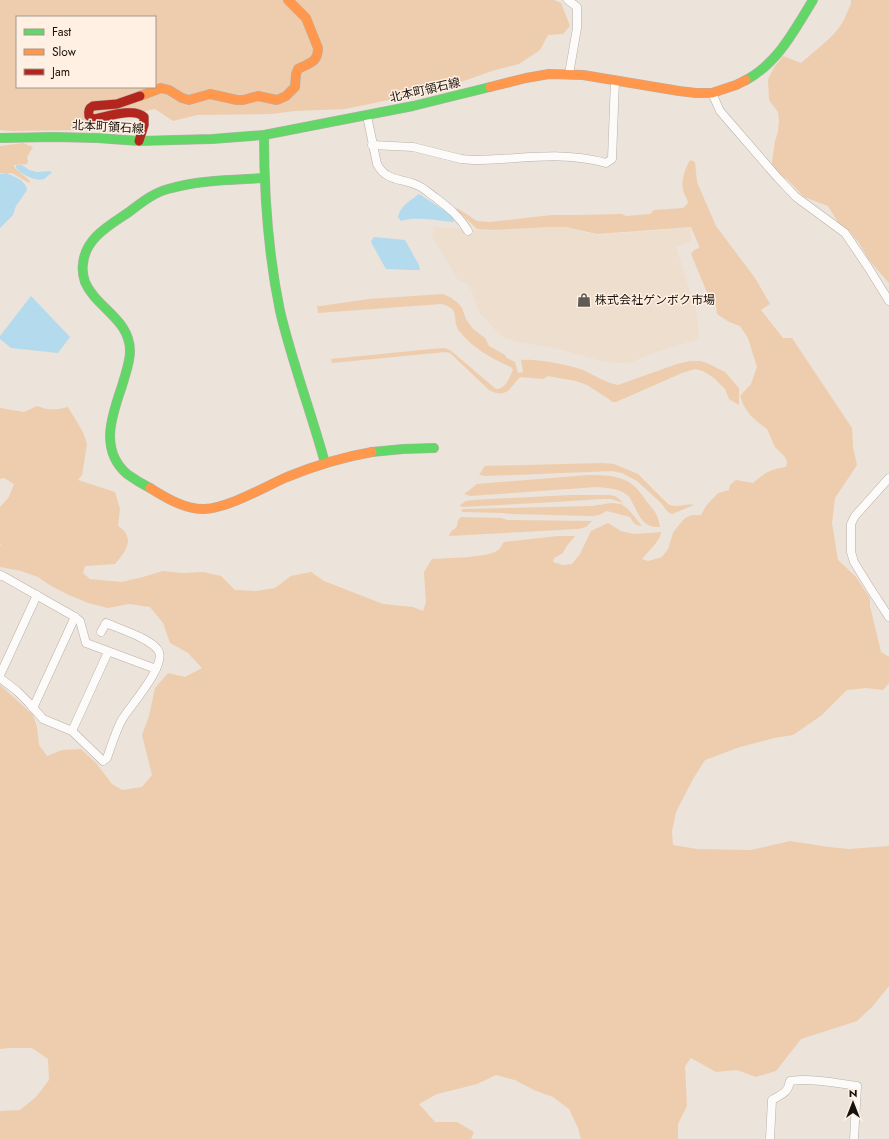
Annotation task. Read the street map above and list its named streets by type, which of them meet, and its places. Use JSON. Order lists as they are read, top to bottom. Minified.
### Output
{"streets":{"street":["北本町領石線"]},"places":{"shop":["株式会社ゲンボク市場"]},"legend":["Fast","Slow","Jam"],"north":"top"}
